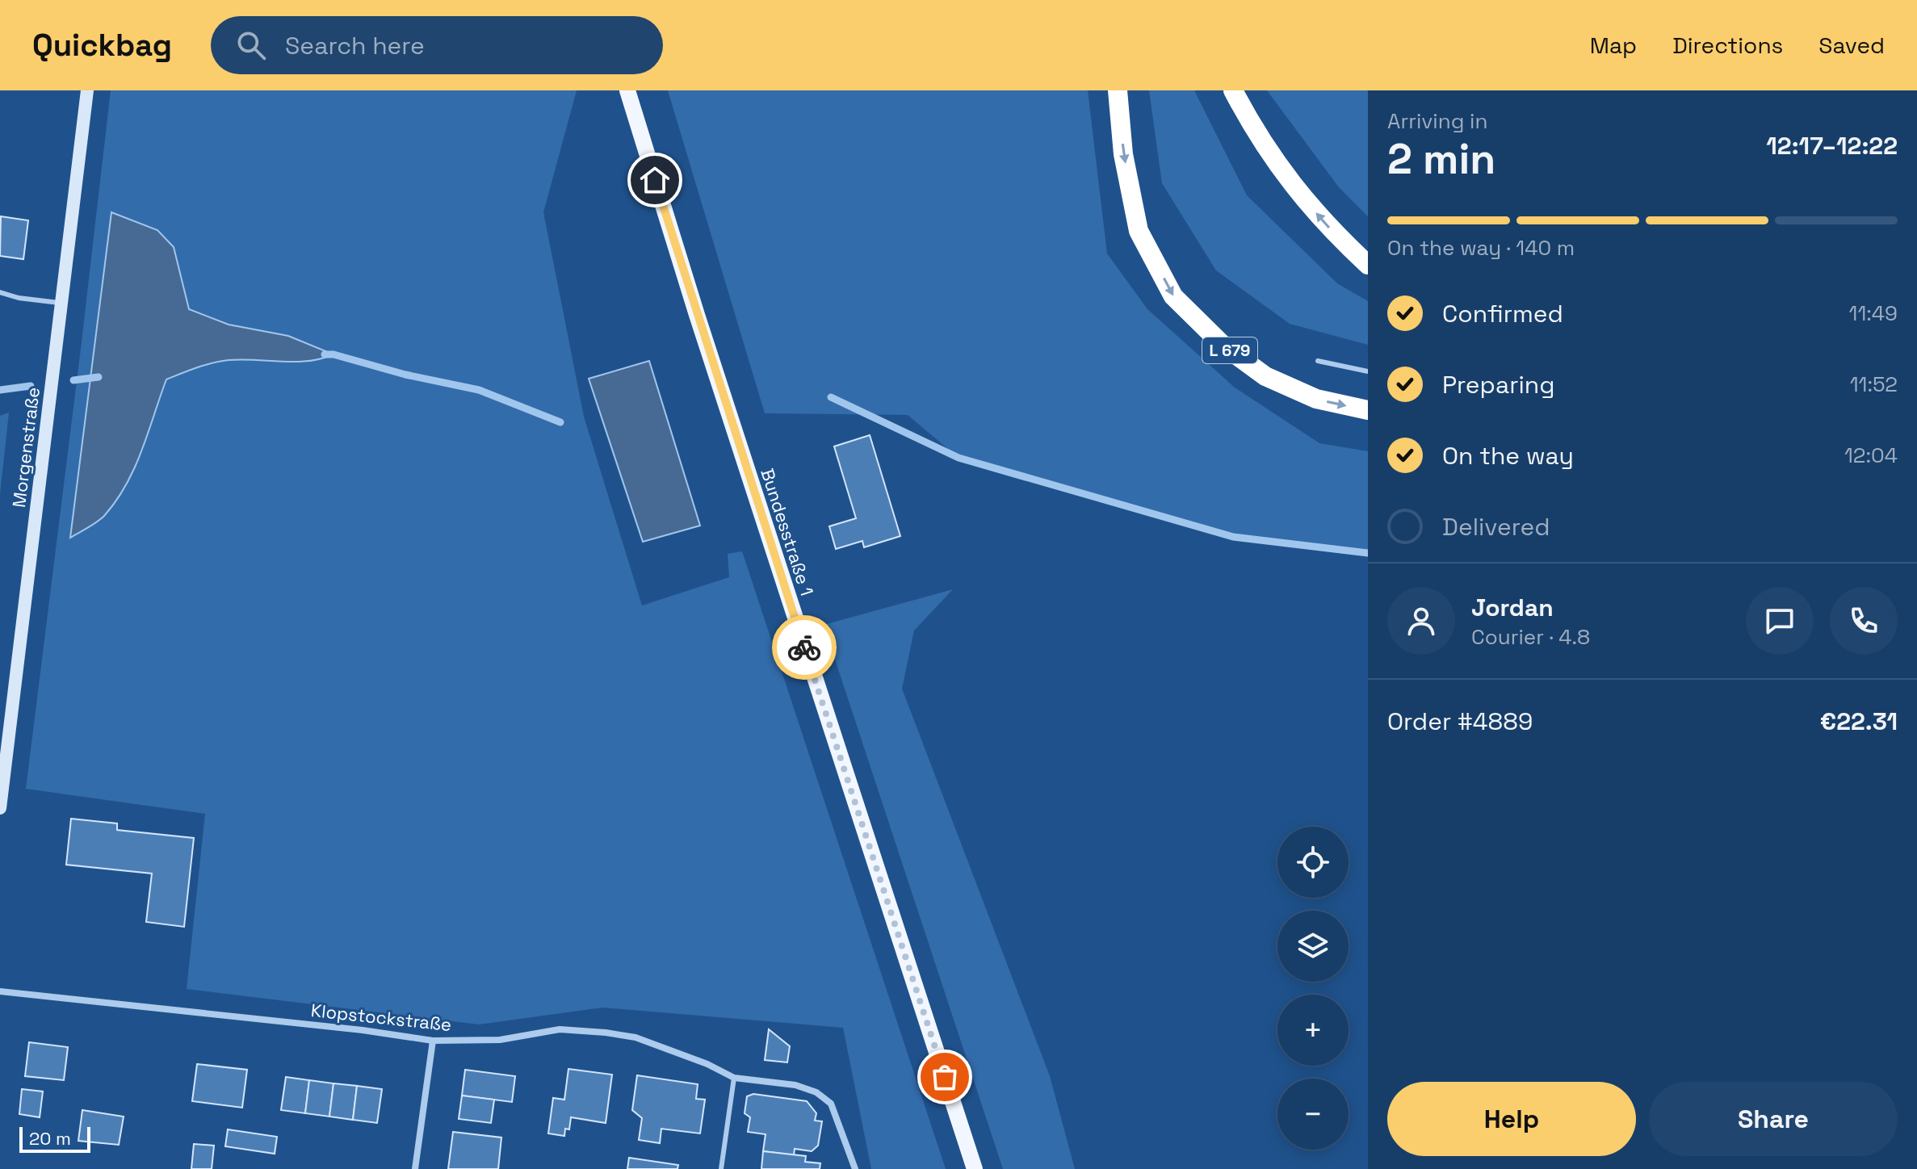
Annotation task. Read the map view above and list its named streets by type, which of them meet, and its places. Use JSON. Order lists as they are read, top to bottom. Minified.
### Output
{"streets":{"highway":["L 679"],"main road":["Morgenstraße","Bundesstraße 1"],"street":["Klopstockstraße"]},"scale_bar":"20 m","page":{"header":"Quickbag","search":"Search here","nav":["Map","Directions","Saved"],"heading":["2 min","Arriving in","12:17–12:22"],"panel":["Jordan","Courier · 4.8","Order #4889","€22.31"],"bar":"On the way · 140 m","list":[["Confirmed","11:49"],["Preparing","11:52"],["On the way","12:04"],"Delivered"],"map_buttons":["+","−"],"buttons":["Help","Share"],"scale":"20 m"}}
